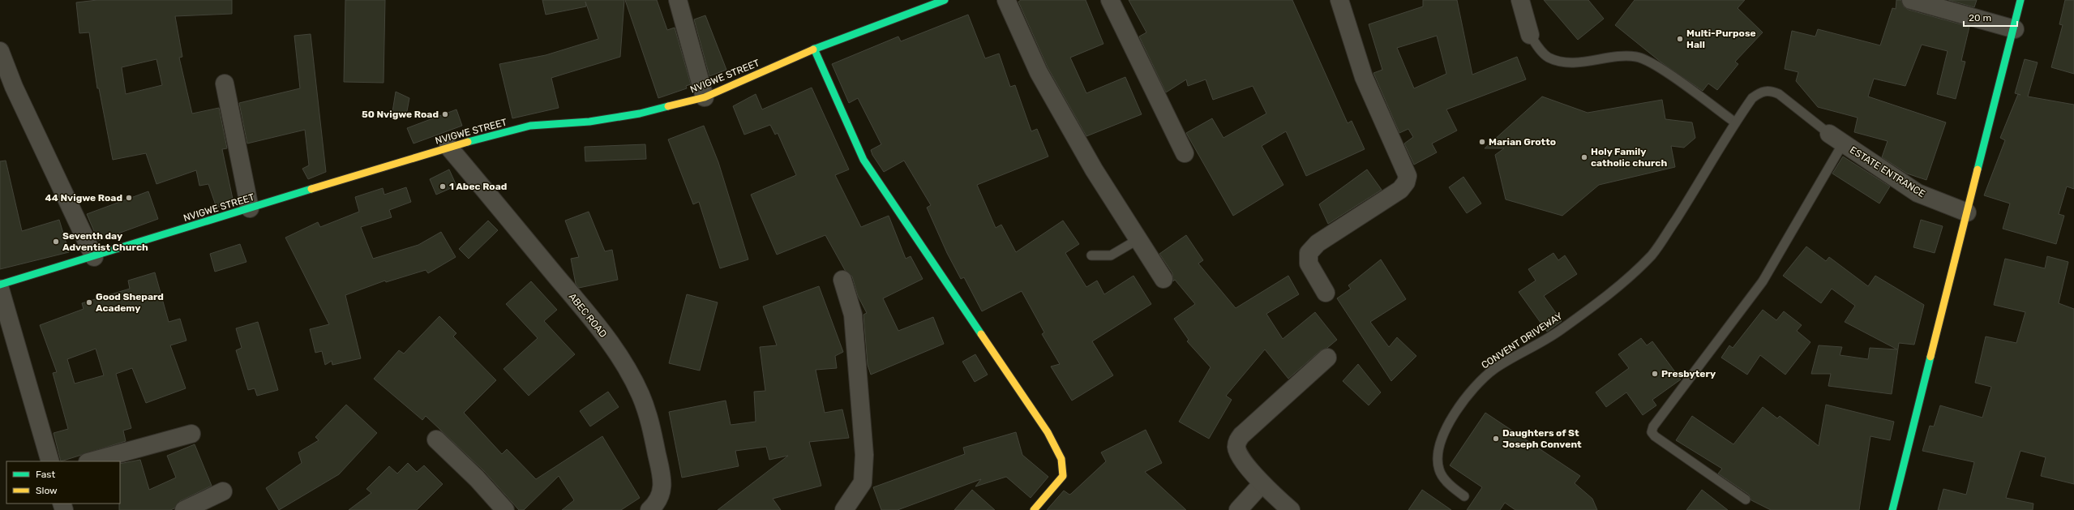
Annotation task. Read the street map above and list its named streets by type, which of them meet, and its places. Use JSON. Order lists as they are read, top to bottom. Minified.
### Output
{"streets":{"street":["NVIGWE STREET","ESTATE ENTRANCE","ABEC ROAD"],"lane":["CONVENT DRIVEWAY"]},"crossings":[["NVIGWE STREET","ABEC ROAD"],["ESTATE ENTRANCE","CONVENT DRIVEWAY"]],"places":["Multi-Purpose Hall","50 Nvigwe Road","Marian Grotto","Holy Family catholic church","1 Abec Road","44 Nvigwe Road","Seventh day Adventist Church","Good Shepard Academy","Presbytery","Daughters of St Joseph Convent"],"legend":["Fast","Slow"],"scale_bar":"20 m"}
